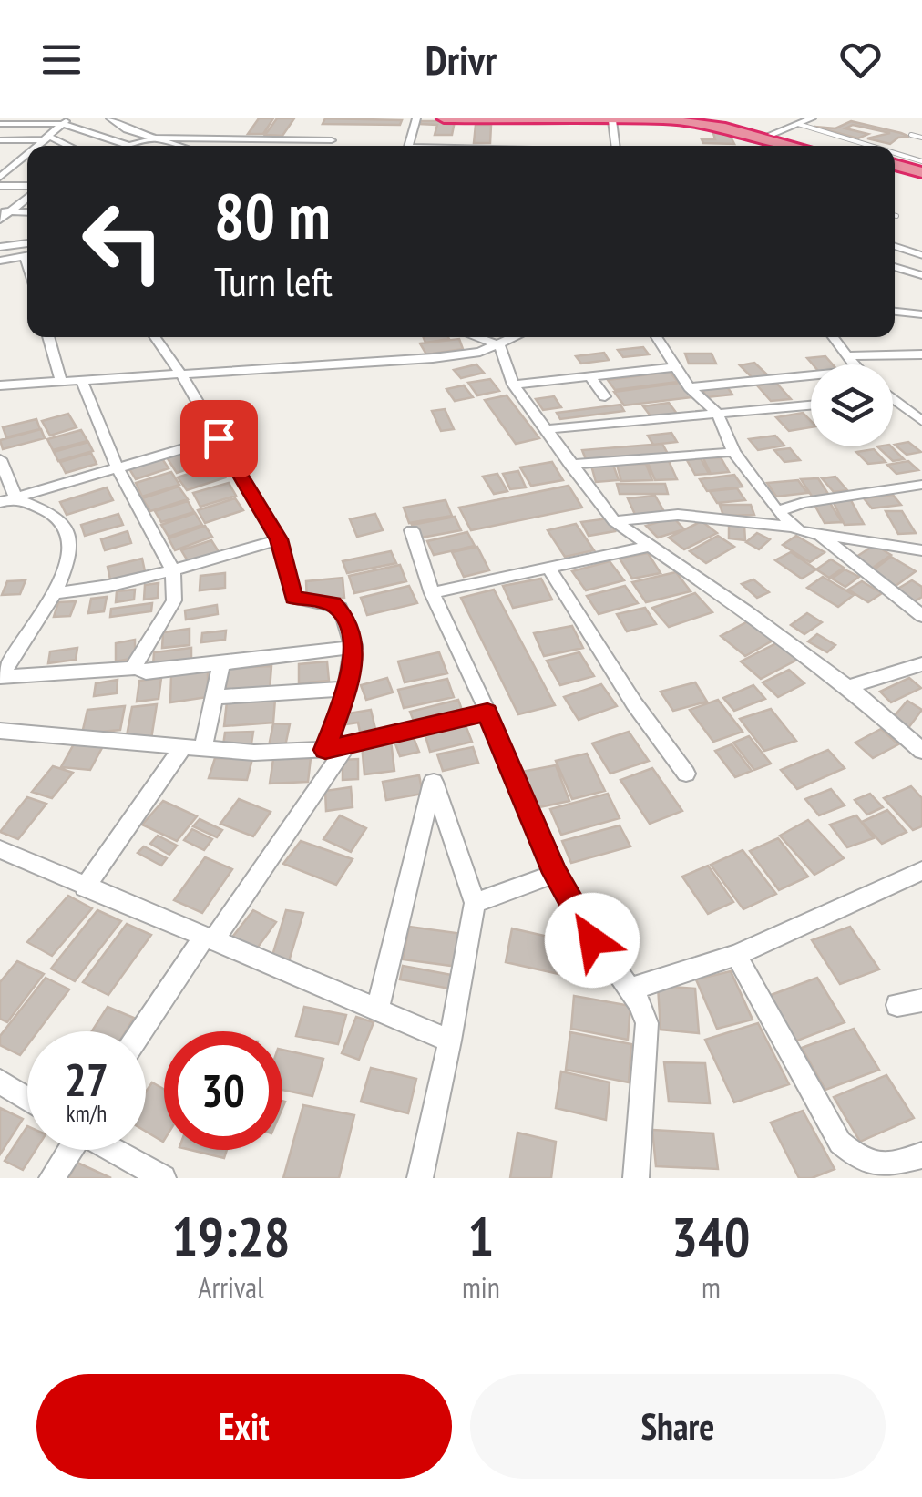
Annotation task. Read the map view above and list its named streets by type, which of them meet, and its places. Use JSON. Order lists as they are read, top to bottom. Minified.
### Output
{"page":{"header":"Drivr","turn":["80 m","Turn left"],"speed":"27 km/h","limit":"30","eta":["19:28","Arrival","1","min","340","m"],"buttons":["Exit","Share"]}}
